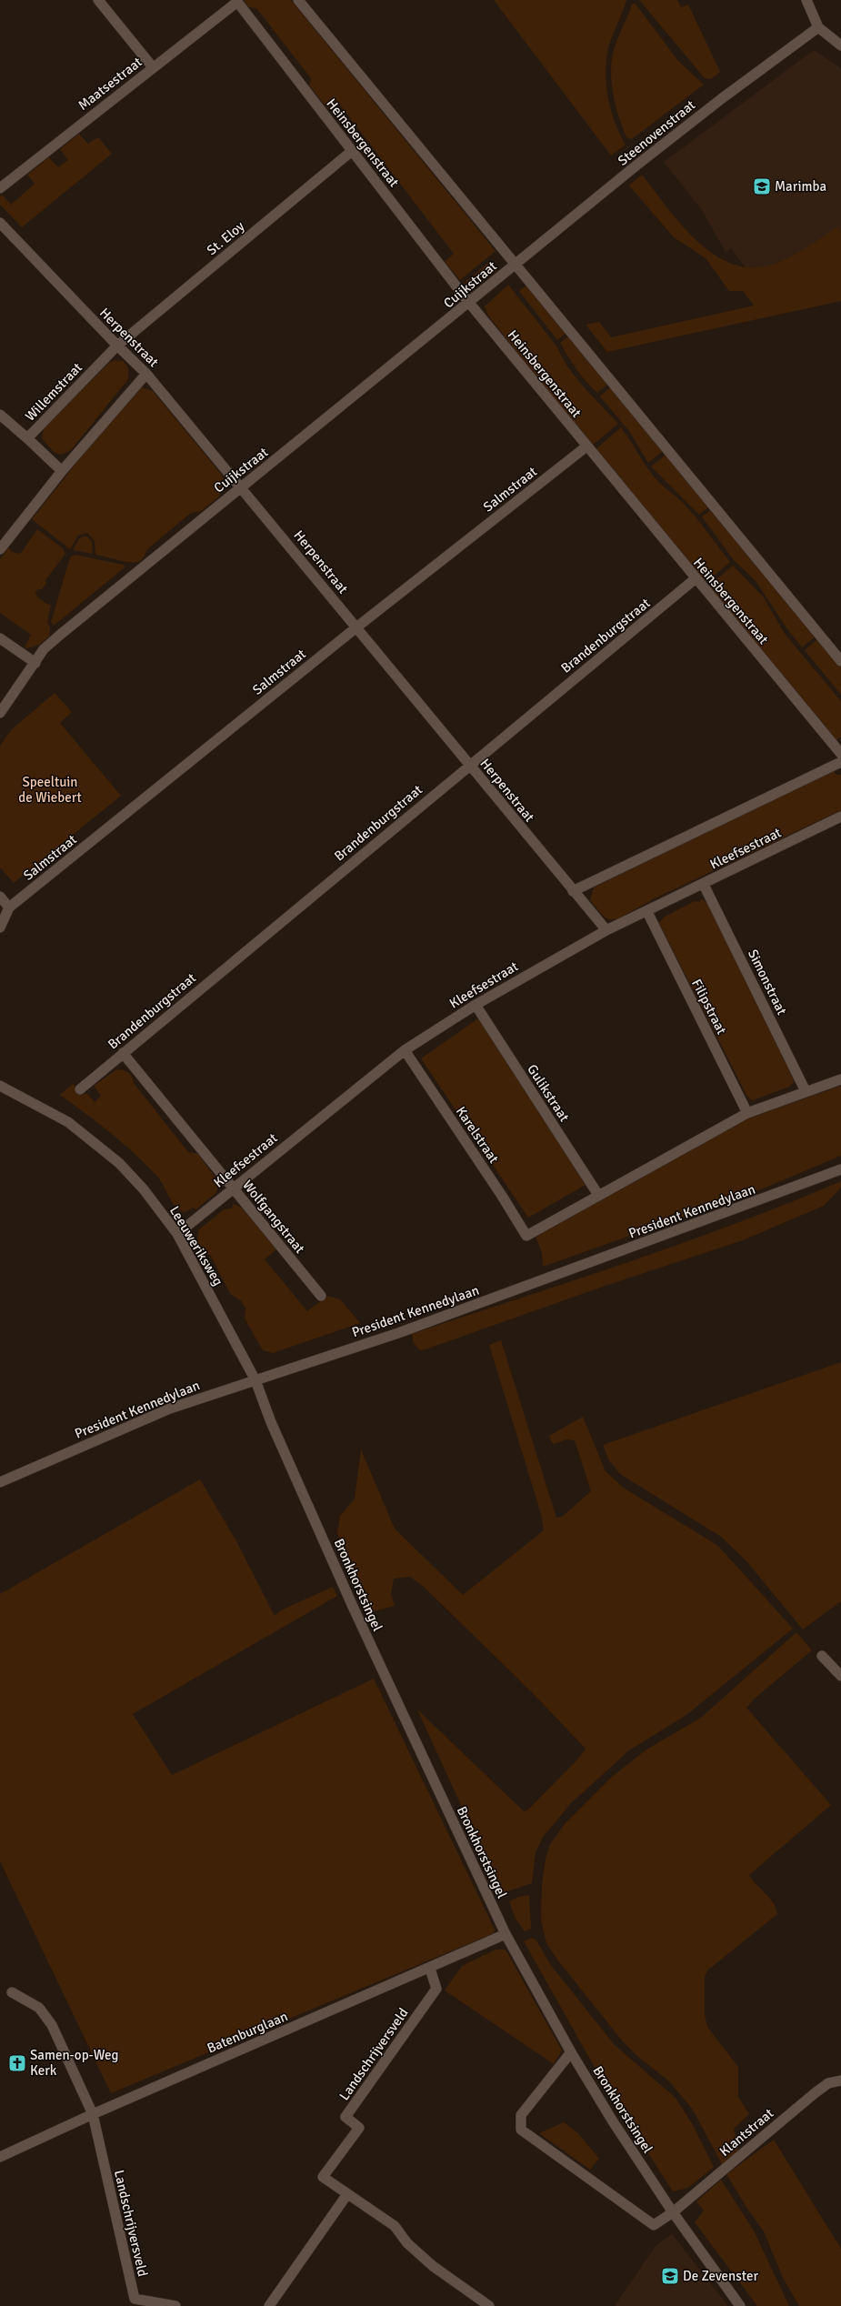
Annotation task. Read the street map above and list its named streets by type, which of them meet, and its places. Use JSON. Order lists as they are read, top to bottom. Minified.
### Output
{"streets":{"street":["Maatsestraat","Steenovenstraat","Heinsbergenstraat","St. Eloy","Cuijkstraat","Herpenstraat","Willemstraat","Salmstraat","Brandenburgstraat","Kleefsestraat","Simonstraat","Filipstraat","Gulikstraat","Karelstraat","President Kennedylaan","Wolfgangstraat","Leeuweriksweg","Bronkhorstsingel","Batenburglaan","Landschrijversveld","Klantstraat"]},"crossings":[["Maatsestraat","Heinsbergenstraat"],["Steenovenstraat","Cuijkstraat"],["Heinsbergenstraat","St. Eloy"],["Heinsbergenstraat","Cuijkstraat"],["Heinsbergenstraat","Salmstraat"],["Heinsbergenstraat","Brandenburgstraat"],["St. Eloy","Herpenstraat"],["St. Eloy","Willemstraat"],["Cuijkstraat","Herpenstraat"],["Herpenstraat","Willemstraat"],["Herpenstraat","Salmstraat"],["Herpenstraat","Brandenburgstraat"],["Herpenstraat","Kleefsestraat"],["Brandenburgstraat","Wolfgangstraat"],["Kleefsestraat","Simonstraat"],["Kleefsestraat","Filipstraat"],["Kleefsestraat","Gulikstraat"],["Kleefsestraat","Karelstraat"],["Kleefsestraat","Wolfgangstraat"],["Kleefsestraat","Leeuweriksweg"],["Gulikstraat","Karelstraat"],["President Kennedylaan","Leeuweriksweg"],["President Kennedylaan","Bronkhorstsingel"],["Leeuweriksweg","Bronkhorstsingel"],["Bronkhorstsingel","Batenburglaan"],["Bronkhorstsingel","Klantstraat"],["Batenburglaan","Landschrijversveld"]],"parks":["Speeltuin de Wiebert"],"places":{"school or university":["Marimba","De Zevenster"],"church":["Samen-op-Weg Kerk"]}}
